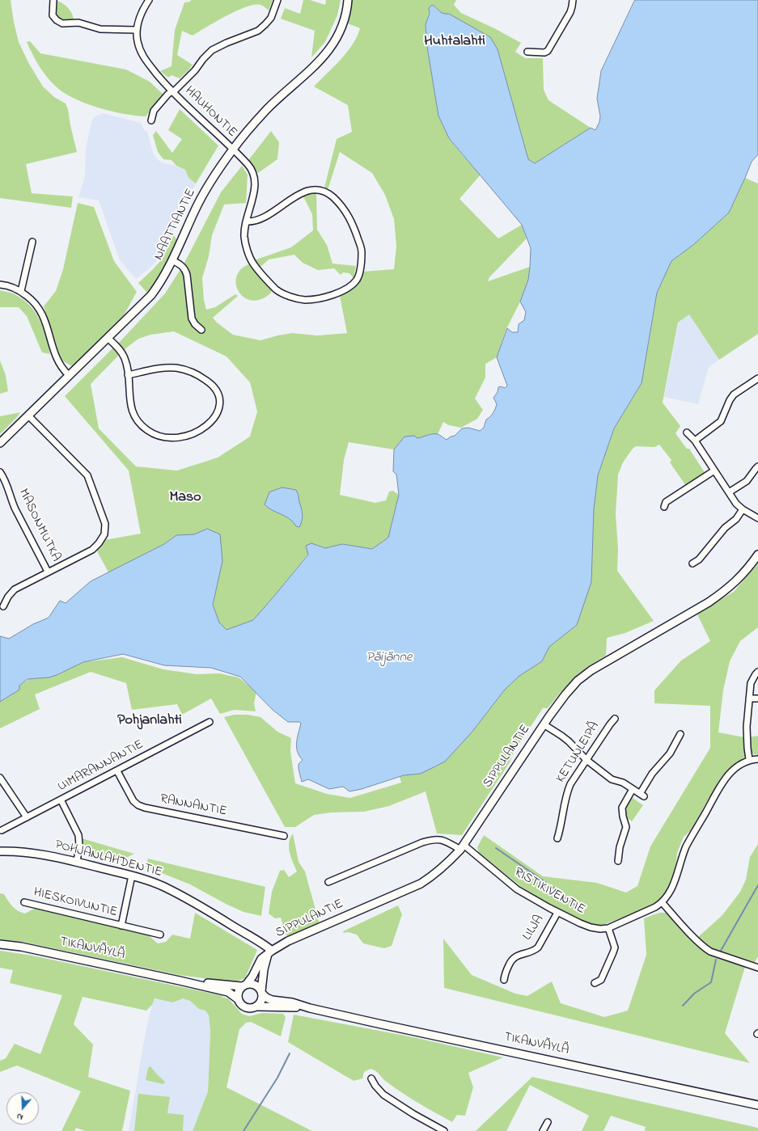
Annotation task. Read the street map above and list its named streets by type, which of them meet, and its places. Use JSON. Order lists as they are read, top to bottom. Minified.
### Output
{"streets":{"street":["HAUHONTIE","NAATTIANTIE","MASONMUTKA","KETUNLEIPÄ","SIPPULANTIE","UIMARANNANTIE","RANNANTIE","POHJANLAHDENTIE","RISTIKIVENTIE","HIESKOIVUNTIE","LILJA","TIKANVÄYLÄ"]},"crossings":[["HAUHONTIE","NAATTIANTIE"],["NAATTIANTIE","MASONMUTKA"],["SIPPULANTIE","POHJANLAHDENTIE"],["SIPPULANTIE","RISTIKIVENTIE"],["SIPPULANTIE","TIKANVÄYLÄ"],["UIMARANNANTIE","RANNANTIE"],["POHJANLAHDENTIE","HIESKOIVUNTIE"],["RISTIKIVENTIE","LILJA"]],"districts":["Huhtalahti","Maso","Pohjanlahti"],"water":["Päijänne"],"north":"bottom"}
